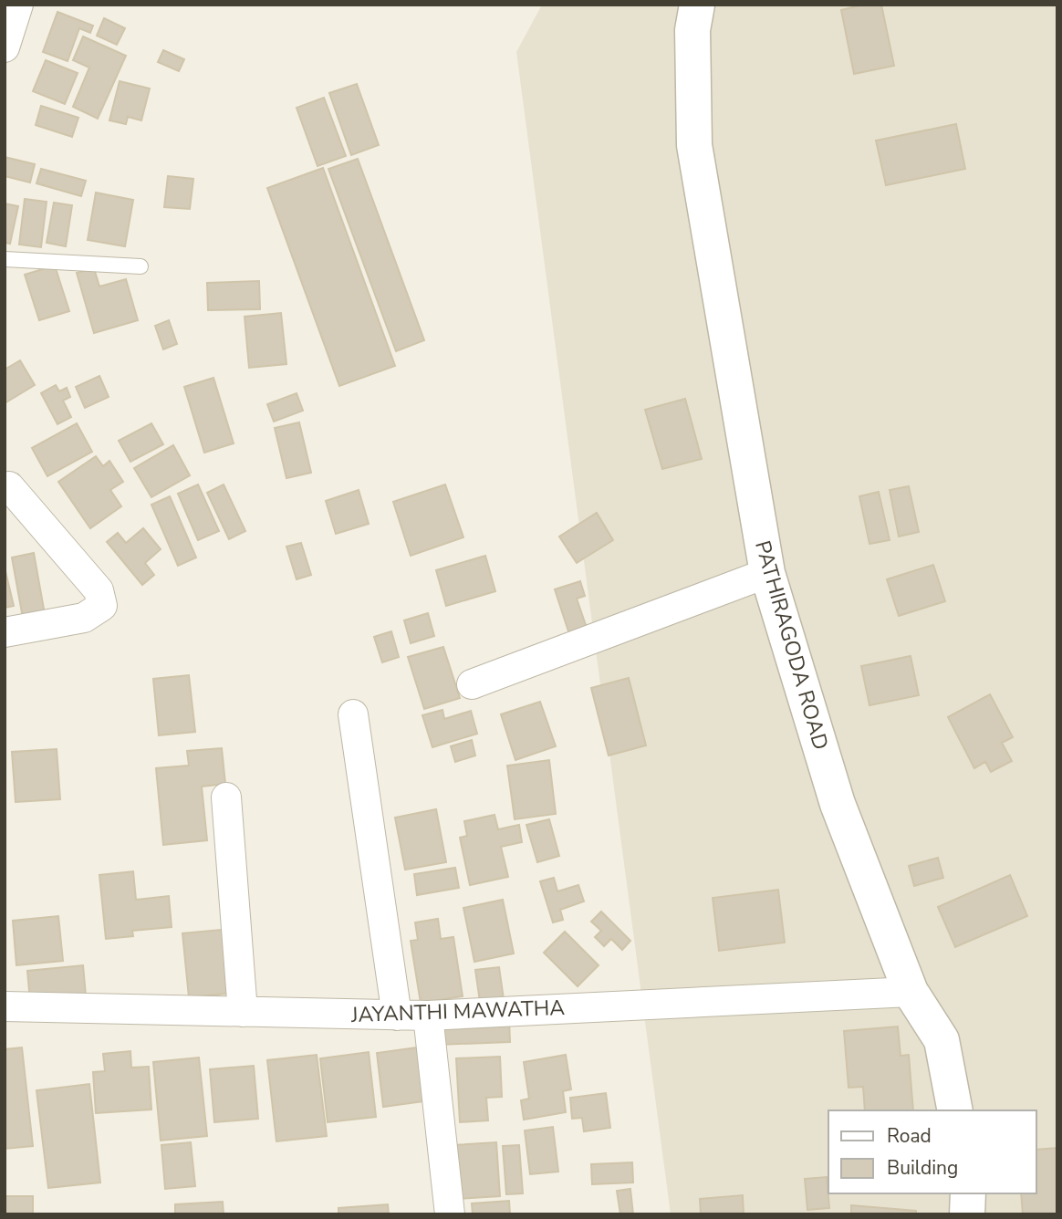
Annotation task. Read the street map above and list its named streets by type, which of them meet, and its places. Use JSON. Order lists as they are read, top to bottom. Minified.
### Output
{"streets":{"street":["PATHIRAGODA ROAD","JAYANTHI MAWATHA"]},"crossings":[["PATHIRAGODA ROAD","JAYANTHI MAWATHA"]],"legend":["Road","Building"]}
